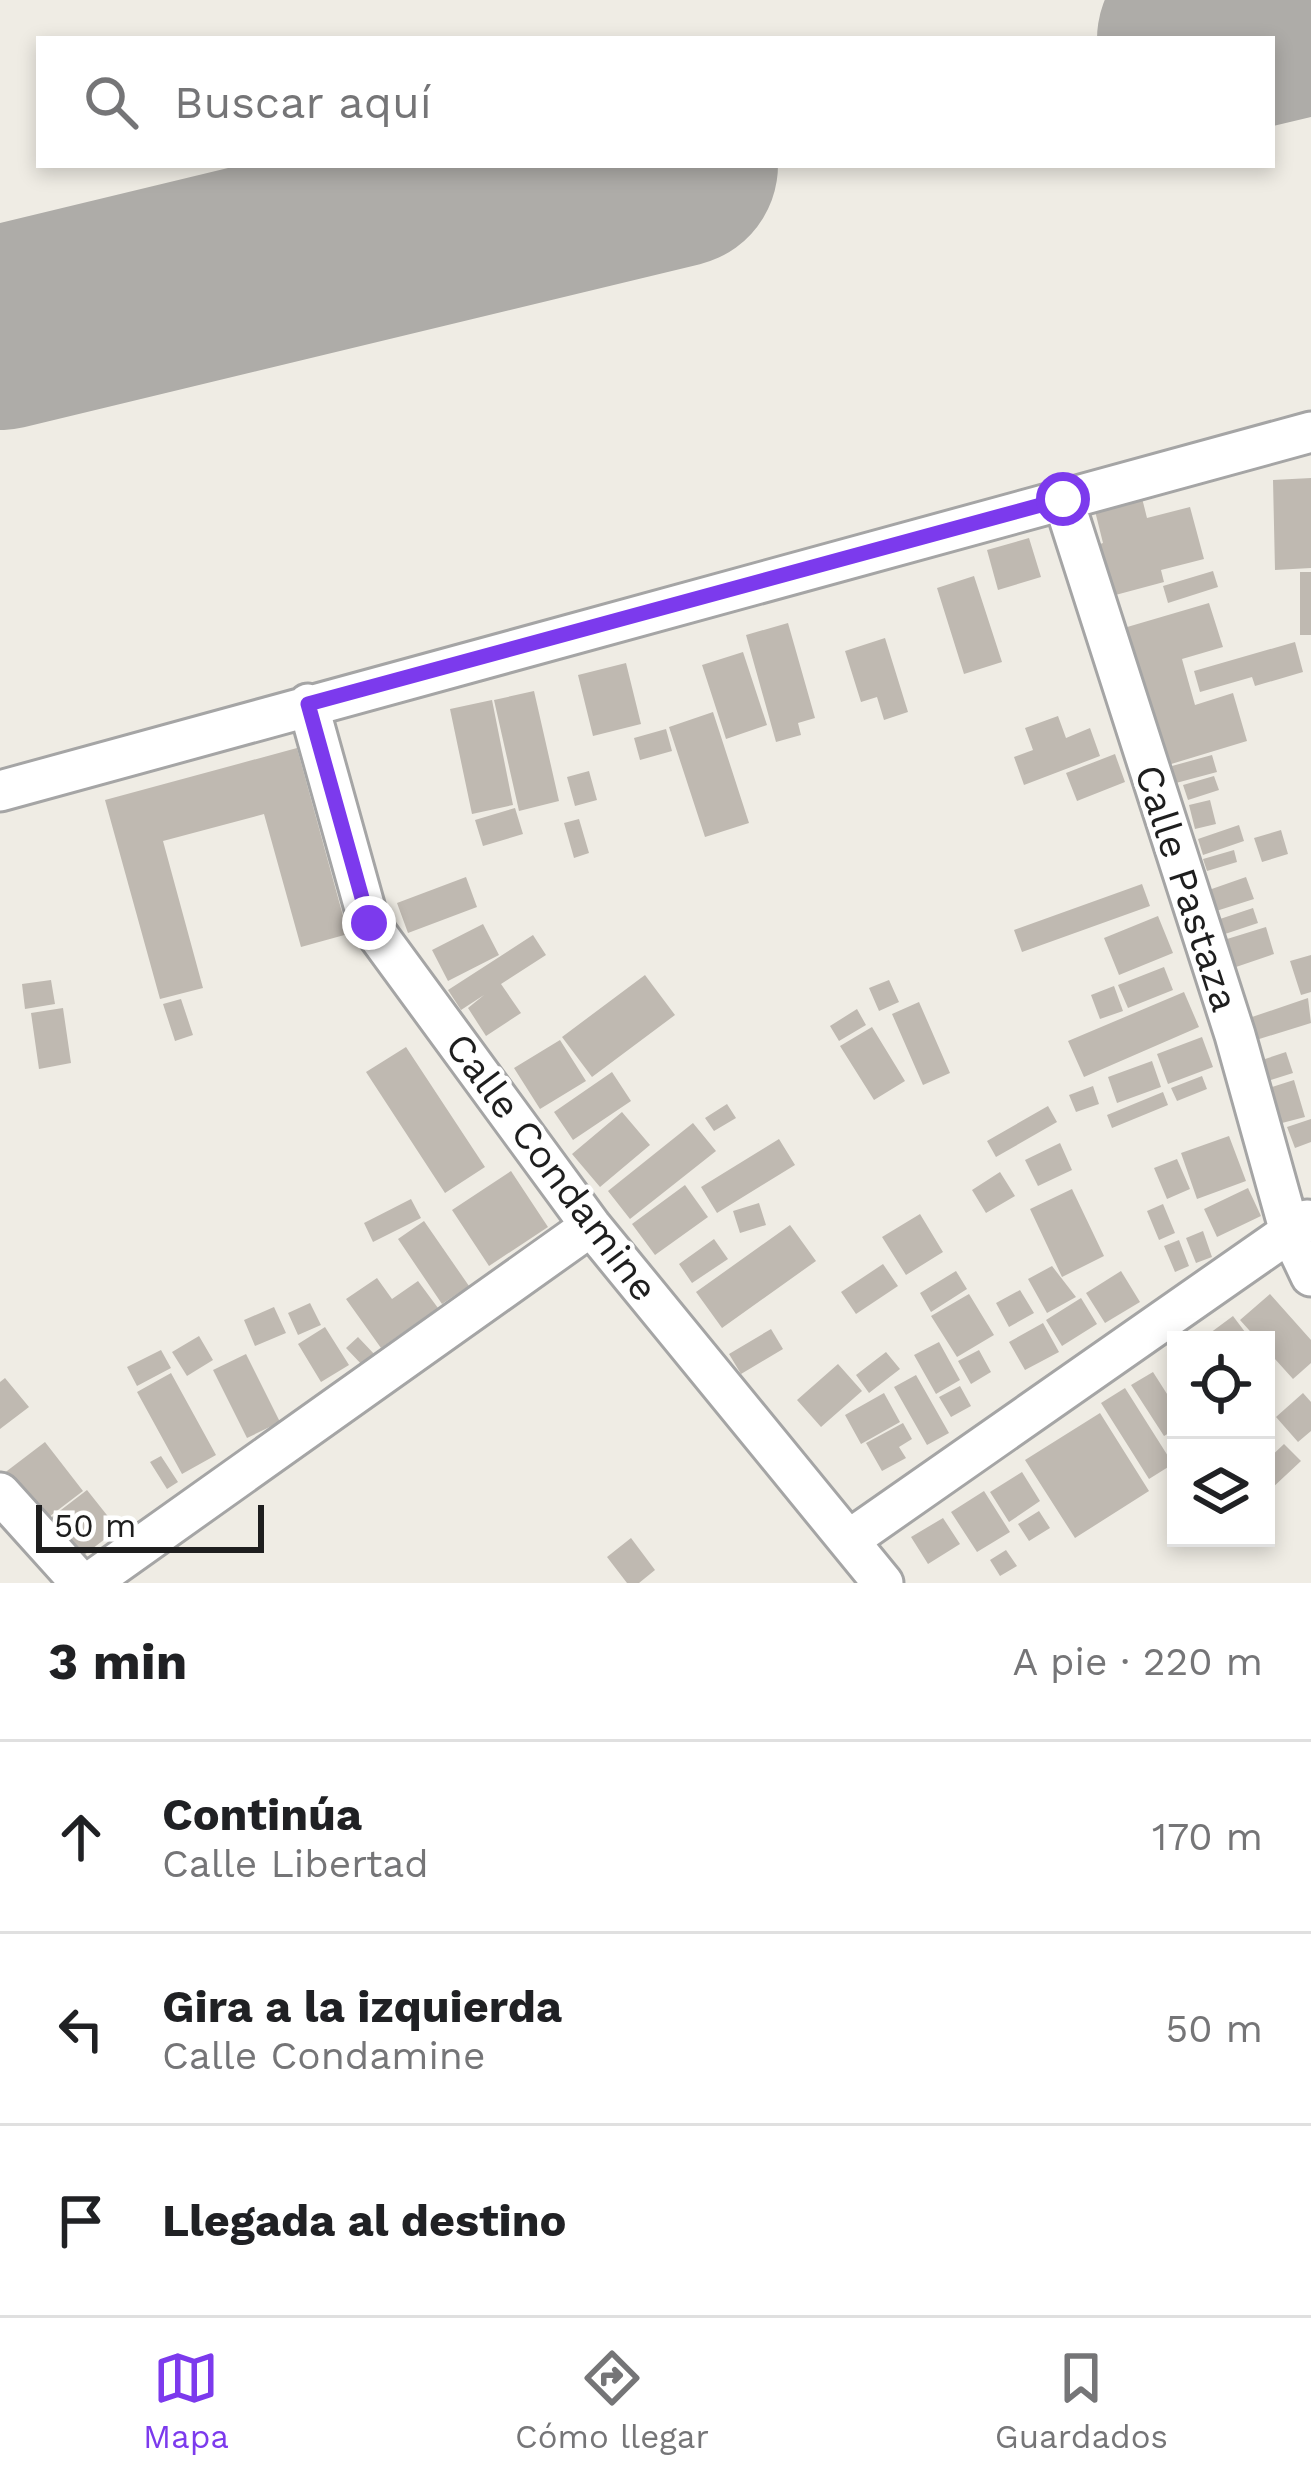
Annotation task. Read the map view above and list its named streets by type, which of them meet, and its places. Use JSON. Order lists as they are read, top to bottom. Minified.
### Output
{"streets":{"street":["Calle Pastaza","Calle Condamine"]},"scale_bar":"50 m","page":{"search":"Buscar aquí","scale":"50 m","heading":["3 min","A pie · 220 m"],"list":[["Continúa","Calle Libertad","170 m"],["Gira a la izquierda","Calle Condamine","50 m"],"Llegada al destino"],"nav":["Mapa","Cómo llegar","Guardados"]}}
